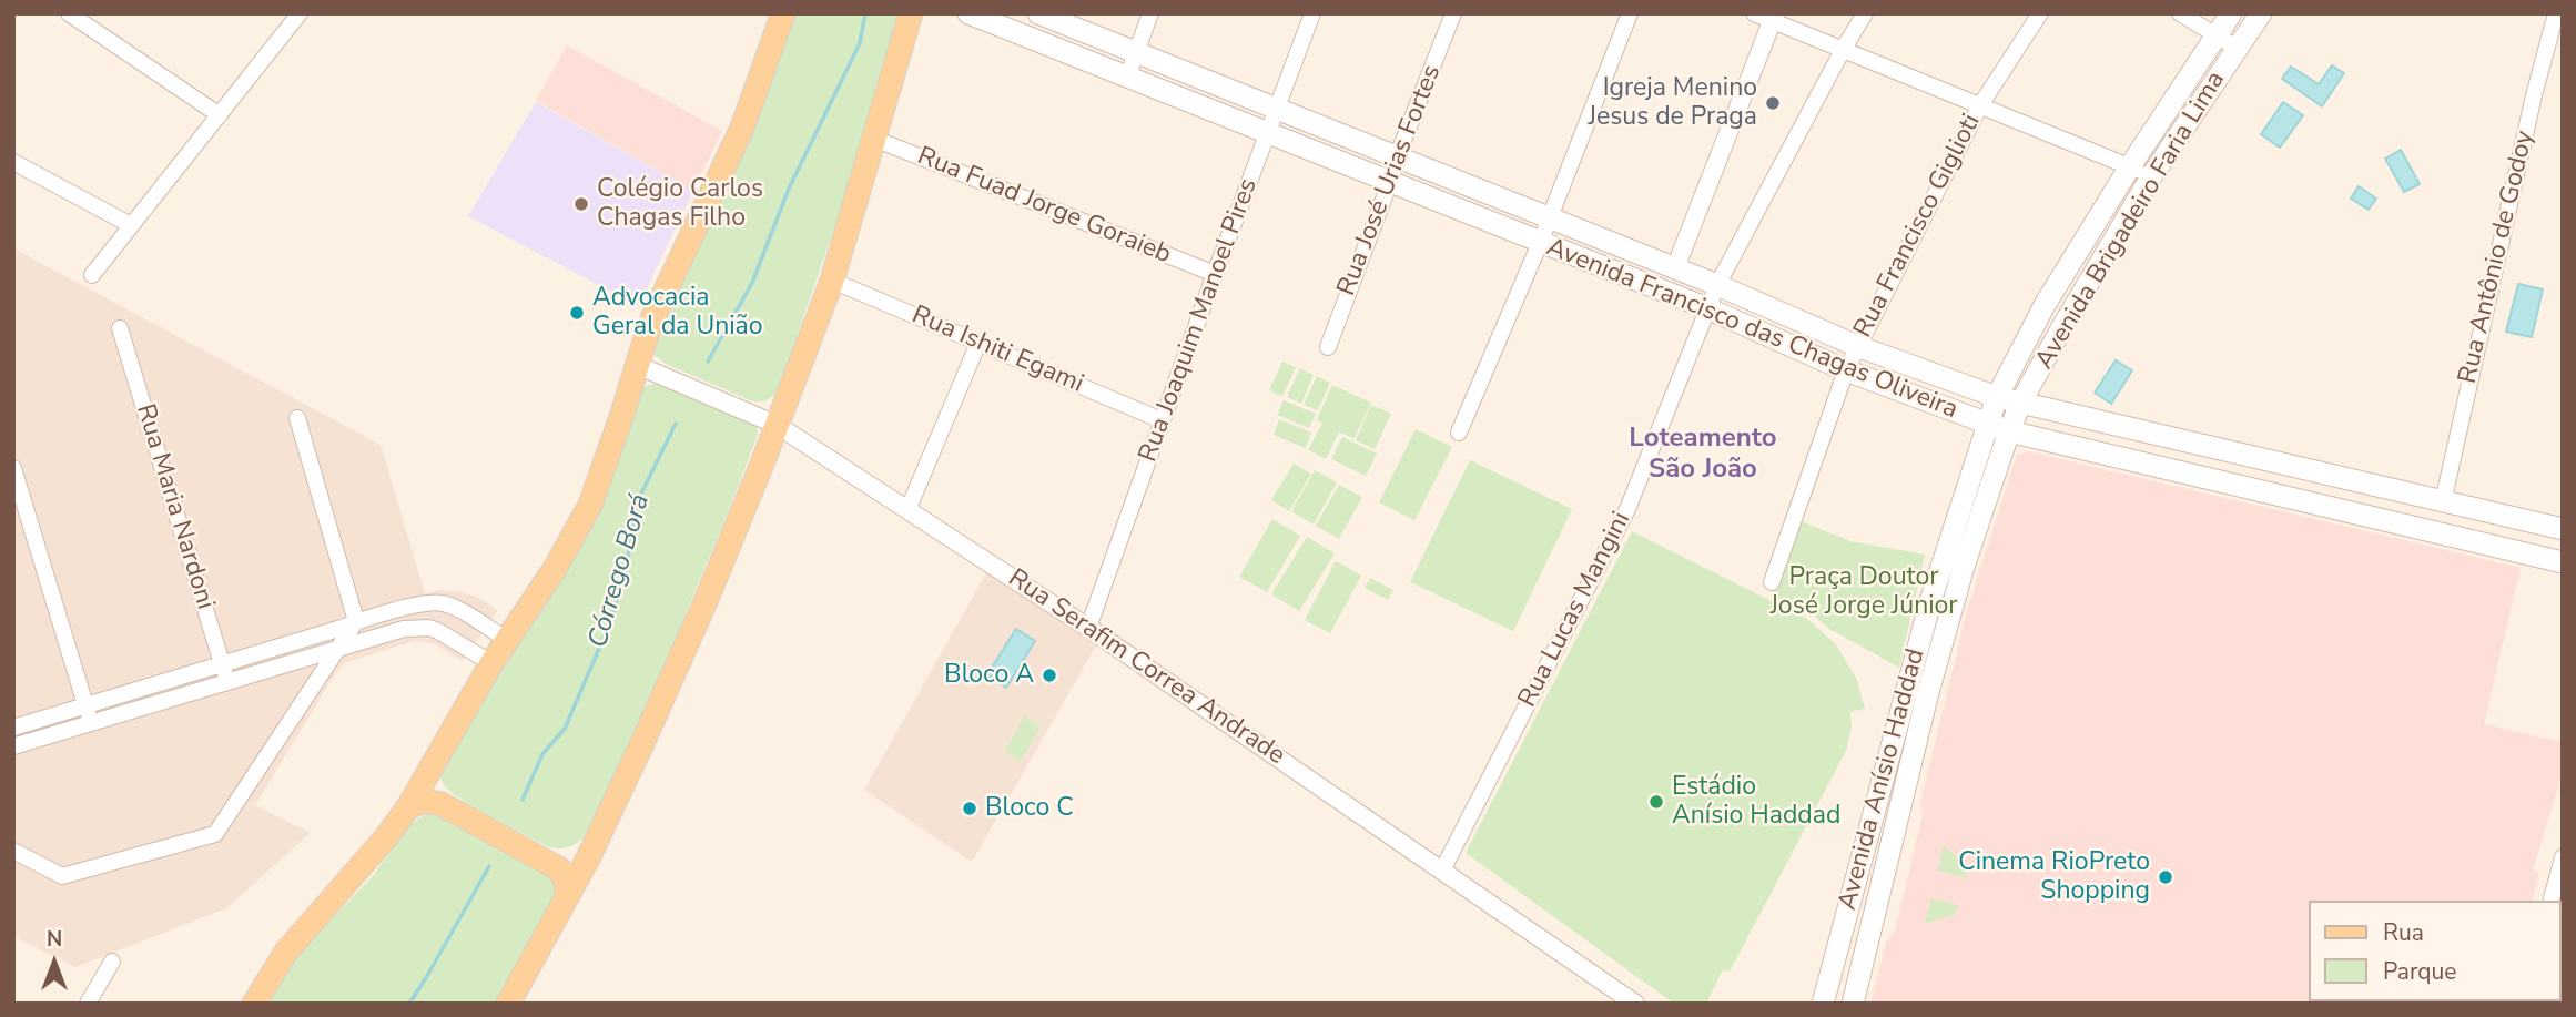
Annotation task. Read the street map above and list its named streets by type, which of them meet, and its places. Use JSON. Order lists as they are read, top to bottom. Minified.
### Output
{"streets":{"main road":["Avenida Brigadeiro Faria Lima","Avenida Francisco das Chagas Oliveira","Avenida Anísio Haddad"],"street":["Rua José Urias Fortes","Rua Fuad Jorge Goraieb","Rua Francisco Giglioti","Rua Antônio de Godoy","Rua Joaquim Manoel Pires","Rua Ishiti Egami","Rua Maria Nardoni","Rua Lucas Mangini","Rua Serafim Correa Andrade"]},"crossings":[["Rua José Urias Fortes","Avenida Francisco das Chagas Oliveira"],["Rua Fuad Jorge Goraieb","Rua Joaquim Manoel Pires"],["Avenida Brigadeiro Faria Lima","Avenida Francisco das Chagas Oliveira"],["Avenida Brigadeiro Faria Lima","Avenida Anísio Haddad"],["Rua Francisco Giglioti","Avenida Francisco das Chagas Oliveira"],["Rua Antônio de Godoy","Avenida Francisco das Chagas Oliveira"],["Rua Joaquim Manoel Pires","Avenida Francisco das Chagas Oliveira"],["Rua Joaquim Manoel Pires","Rua Ishiti Egami"],["Rua Joaquim Manoel Pires","Rua Serafim Correa Andrade"],["Avenida Francisco das Chagas Oliveira","Rua Lucas Mangini"],["Avenida Francisco das Chagas Oliveira","Avenida Anísio Haddad"],["Rua Lucas Mangini","Rua Serafim Correa Andrade"]],"districts":["Loteamento São João"],"water":["Córrego Borá"],"parks":["Praça Doutor José Jorge Júnior"],"places":["Igreja Menino Jesus de Praga","Colégio Carlos Chagas Filho","Advocacia Geral da União","Bloco A","Estádio Anísio Haddad","Bloco C","Cinema RioPreto Shopping"],"legend":["Rua","Parque"],"north":"top"}
